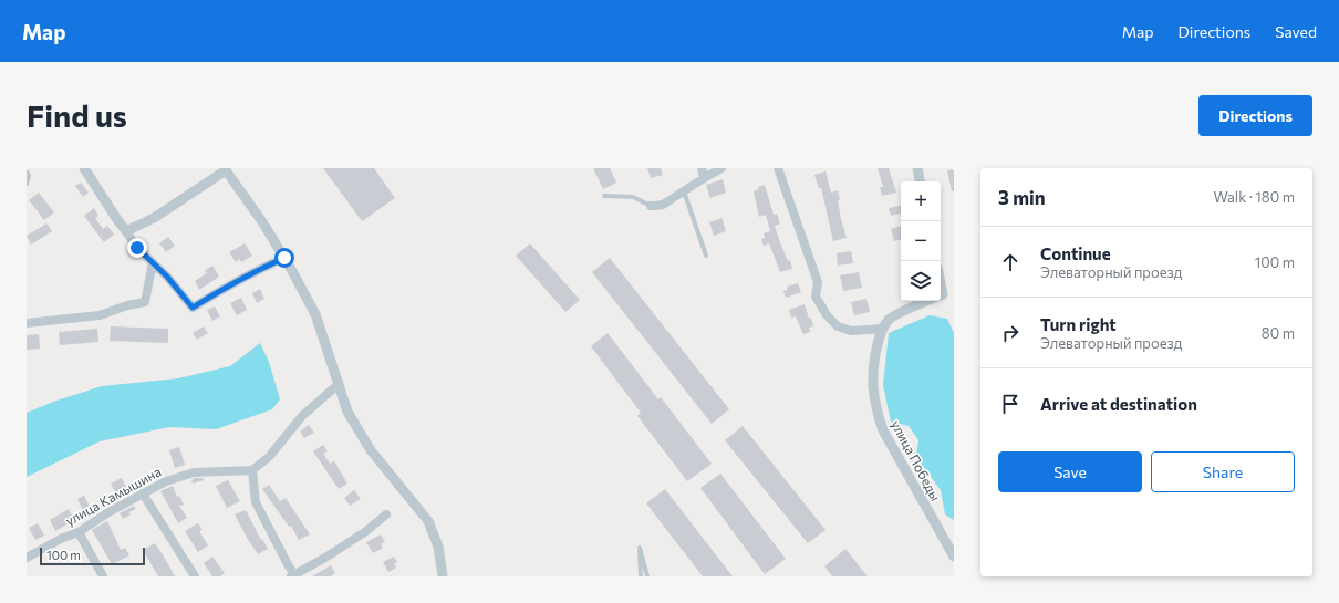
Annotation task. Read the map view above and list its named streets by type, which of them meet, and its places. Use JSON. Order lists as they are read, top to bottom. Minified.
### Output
{"streets":{"street":["улица Победы","улица Камышина"]},"scale_bar":"100 m","page":{"header":"Map","nav":["Map","Directions","Saved"],"buttons":["Directions",["Save","Share"]],"title":"Find us","heading":["3 min","Walk · 180 m"],"map_buttons":["+","−"],"list":[["Continue","Элеваторный проезд","100 m"],["Turn right","Элеваторный проезд","80 m"],"Arrive at destination"],"scale":"100 m"}}
